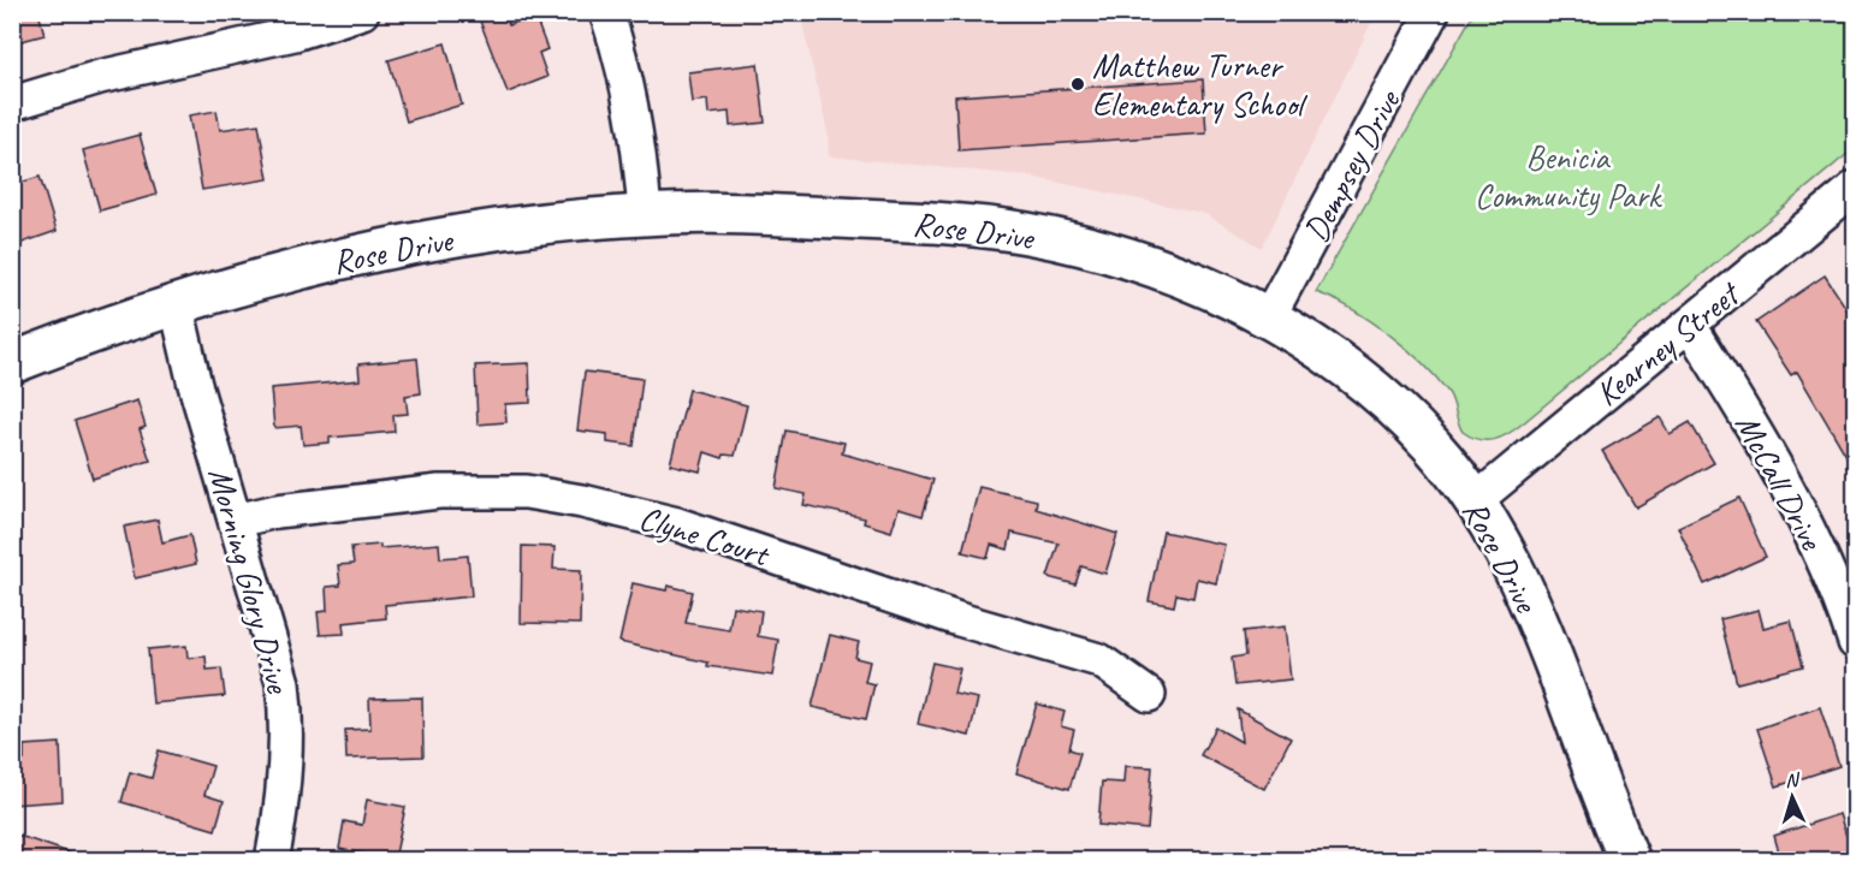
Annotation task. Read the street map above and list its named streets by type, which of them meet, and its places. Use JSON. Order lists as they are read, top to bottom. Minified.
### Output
{"streets":{"main road":["Rose Drive"],"street":["Dempsey Drive","Kearney Street","McCall Drive","Clyne Court","Morning Glory Drive"]},"crossings":[["Dempsey Drive","Rose Drive"],["Rose Drive","Kearney Street"],["Rose Drive","Morning Glory Drive"],["Kearney Street","McCall Drive"],["Clyne Court","Morning Glory Drive"]],"parks":["Benicia Community Park"],"places":["Matthew Turner Elementary School"],"north":"top"}
